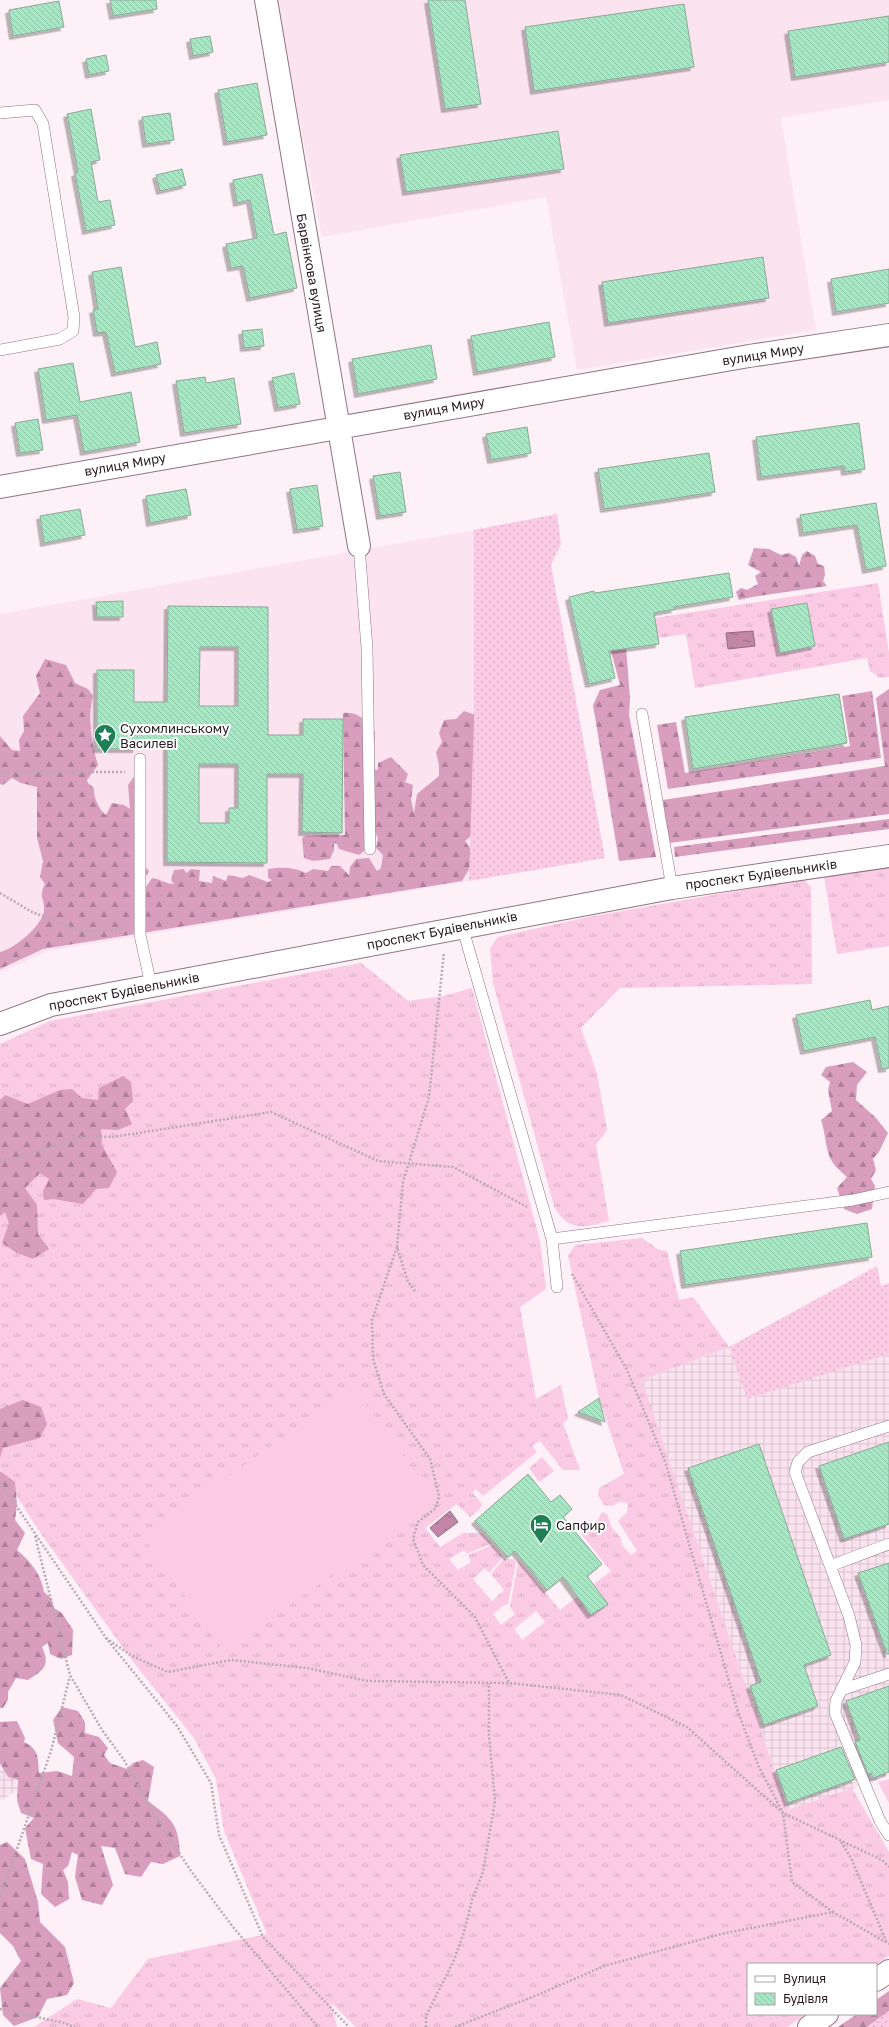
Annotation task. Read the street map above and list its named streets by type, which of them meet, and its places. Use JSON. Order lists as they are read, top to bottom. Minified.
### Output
{"streets":{"street":["Барвінкова вулиця","вулиця Миру","проспект Будівельників"]},"crossings":[["Барвінкова вулиця","вулиця Миру"]],"places":{"place":["Сухомлинському Василеві"],"hotel":["Сапфир"]},"legend":["Вулиця","Будівля"]}
